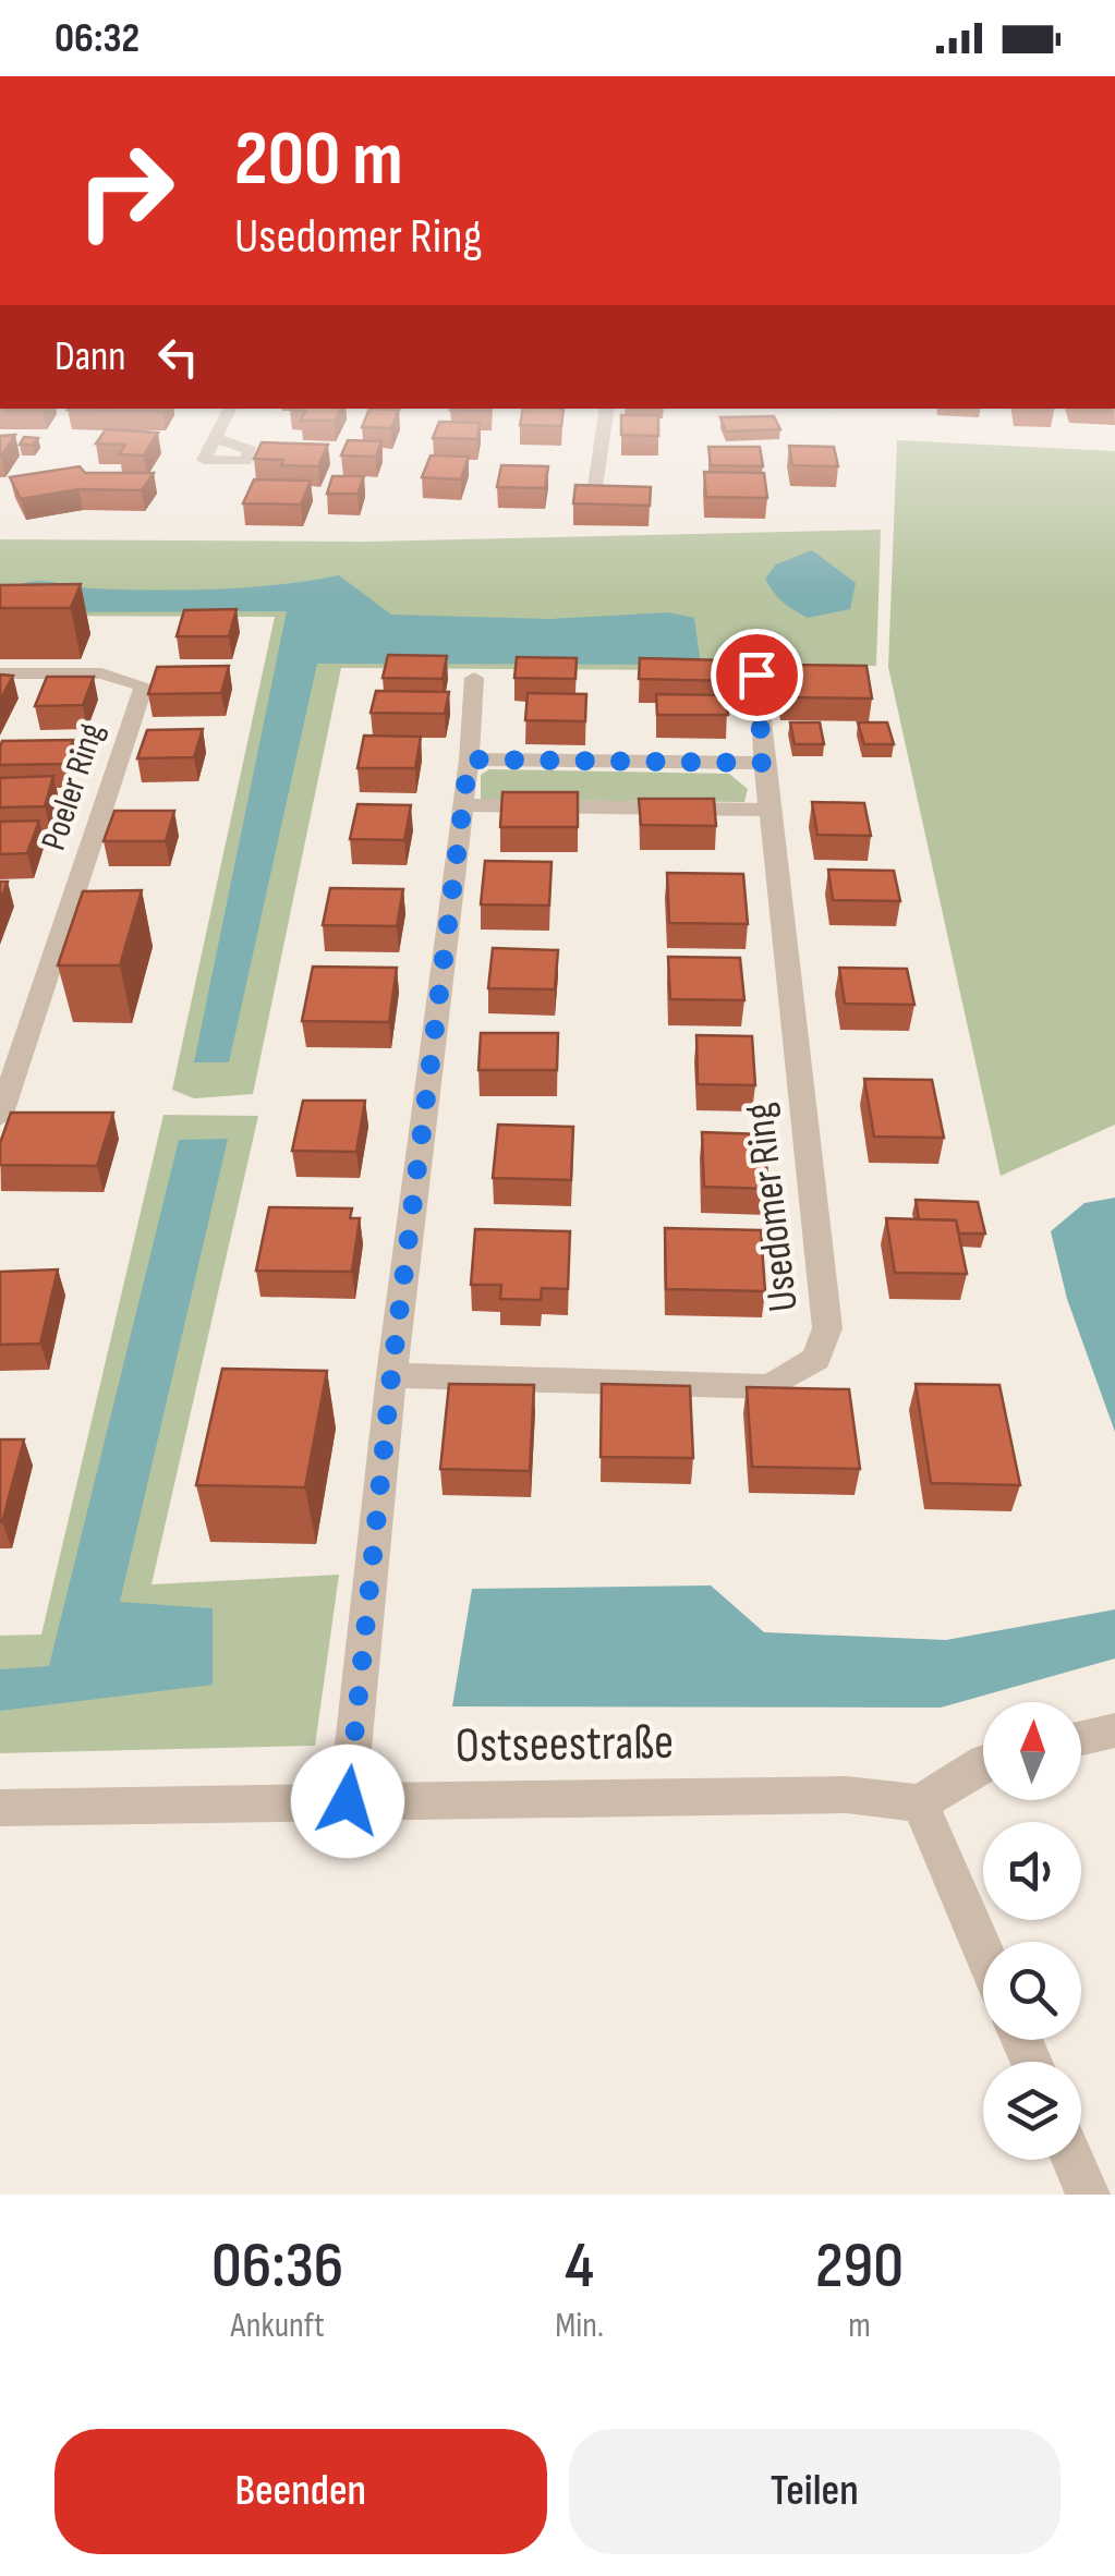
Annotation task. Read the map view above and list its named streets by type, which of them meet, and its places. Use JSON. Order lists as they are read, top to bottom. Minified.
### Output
{"streets":{"street":["Poeler Ring","Usedomer Ring","Ostseestraße"]},"north":"top","page":{"status":"06:32","turn":["200 m","Usedomer Ring"],"then":"Dann","eta":["06:36","Ankunft","4","Min.","290","m"],"buttons":["Beenden","Teilen"]}}
